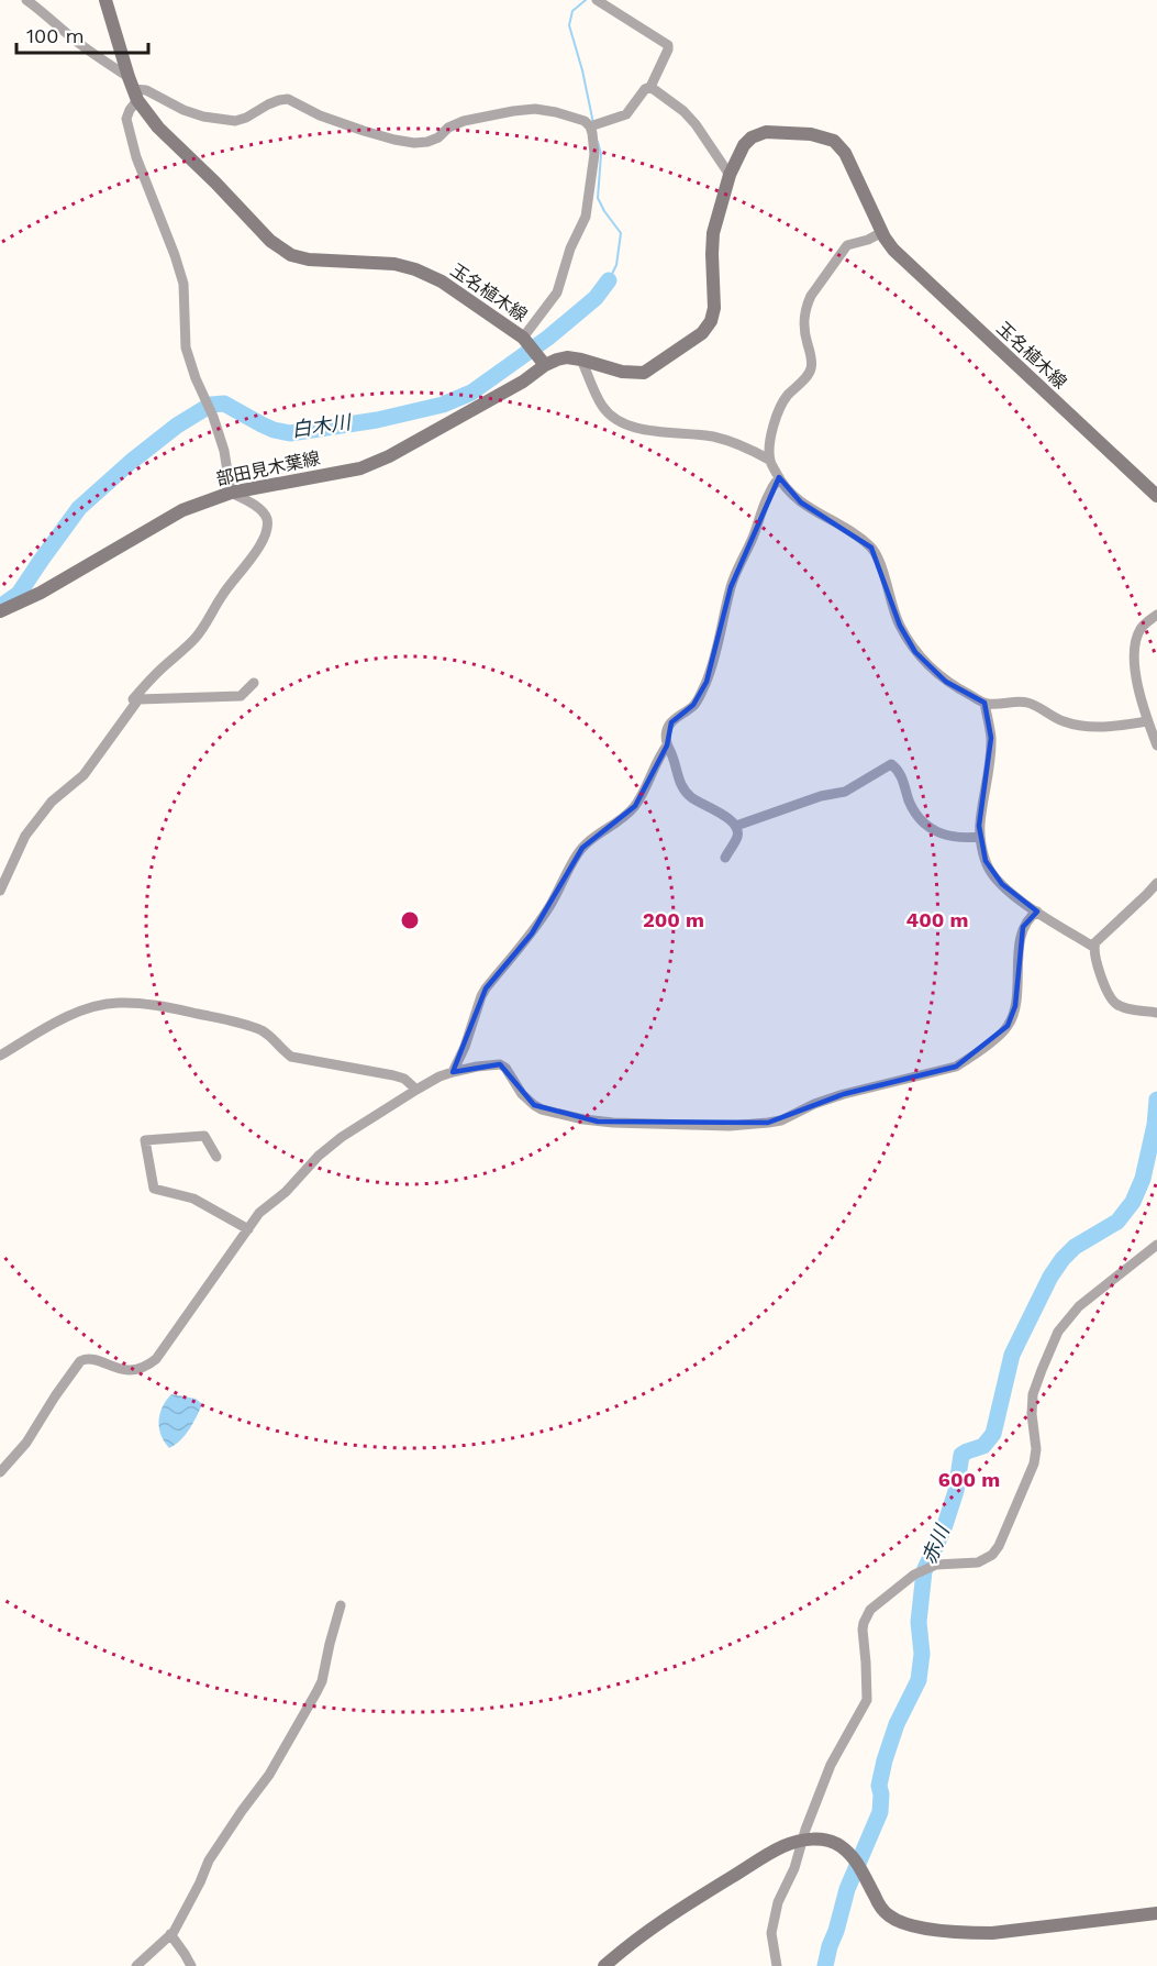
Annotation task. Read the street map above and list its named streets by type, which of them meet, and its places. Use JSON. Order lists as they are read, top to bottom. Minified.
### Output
{"streets":{"main road":["玉名植木線","部田見木葉線"]},"crossings":[["玉名植木線","部田見木葉線"]],"water":["白木川","赤川"],"scale_bar":"100 m","rings":["200 m","400 m","600 m"]}
